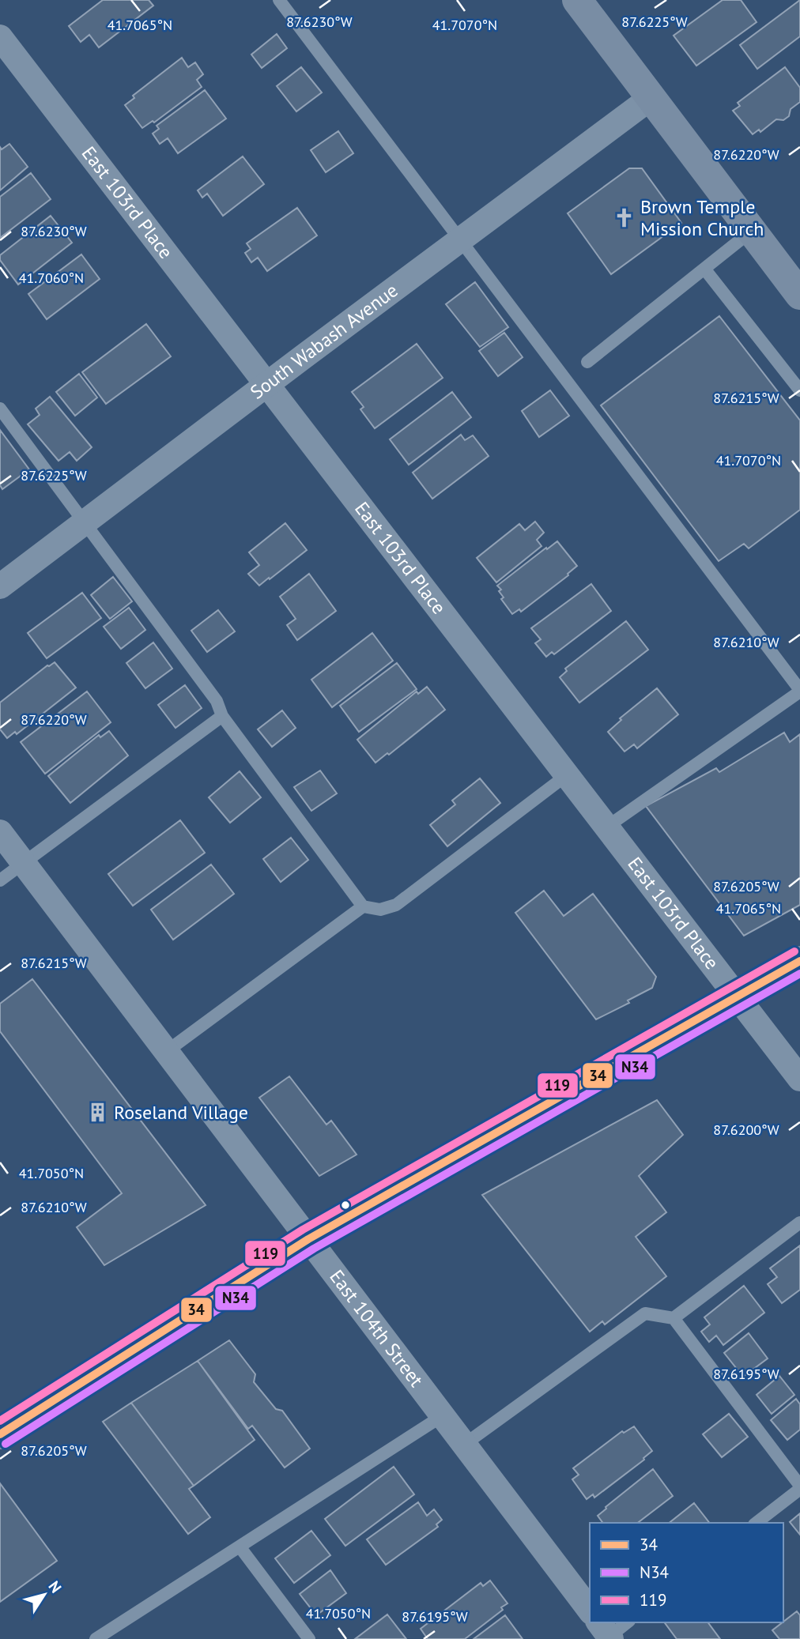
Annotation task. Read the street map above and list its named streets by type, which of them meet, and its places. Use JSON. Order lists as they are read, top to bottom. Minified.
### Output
{"streets":{"street":["East 103rd Place","South Wabash Avenue","East 104th Street"]},"crossings":[["East 103rd Place","South Wabash Avenue"]],"places":{"church":["Brown Temple Mission Church"],"building":["Roseland Village"]},"lines":["transit line 119","transit line 34","transit line N34"],"legend":["34","N34","119"],"north":"top right","coordinates":["87.6225°W","87.6230°W","41.7065°N","41.7070°N","87.6220°W","41.7060°N","87.6215°W","87.6210°W","87.6205°W","87.6200°W","41.7050°N","87.6195°W"]}
